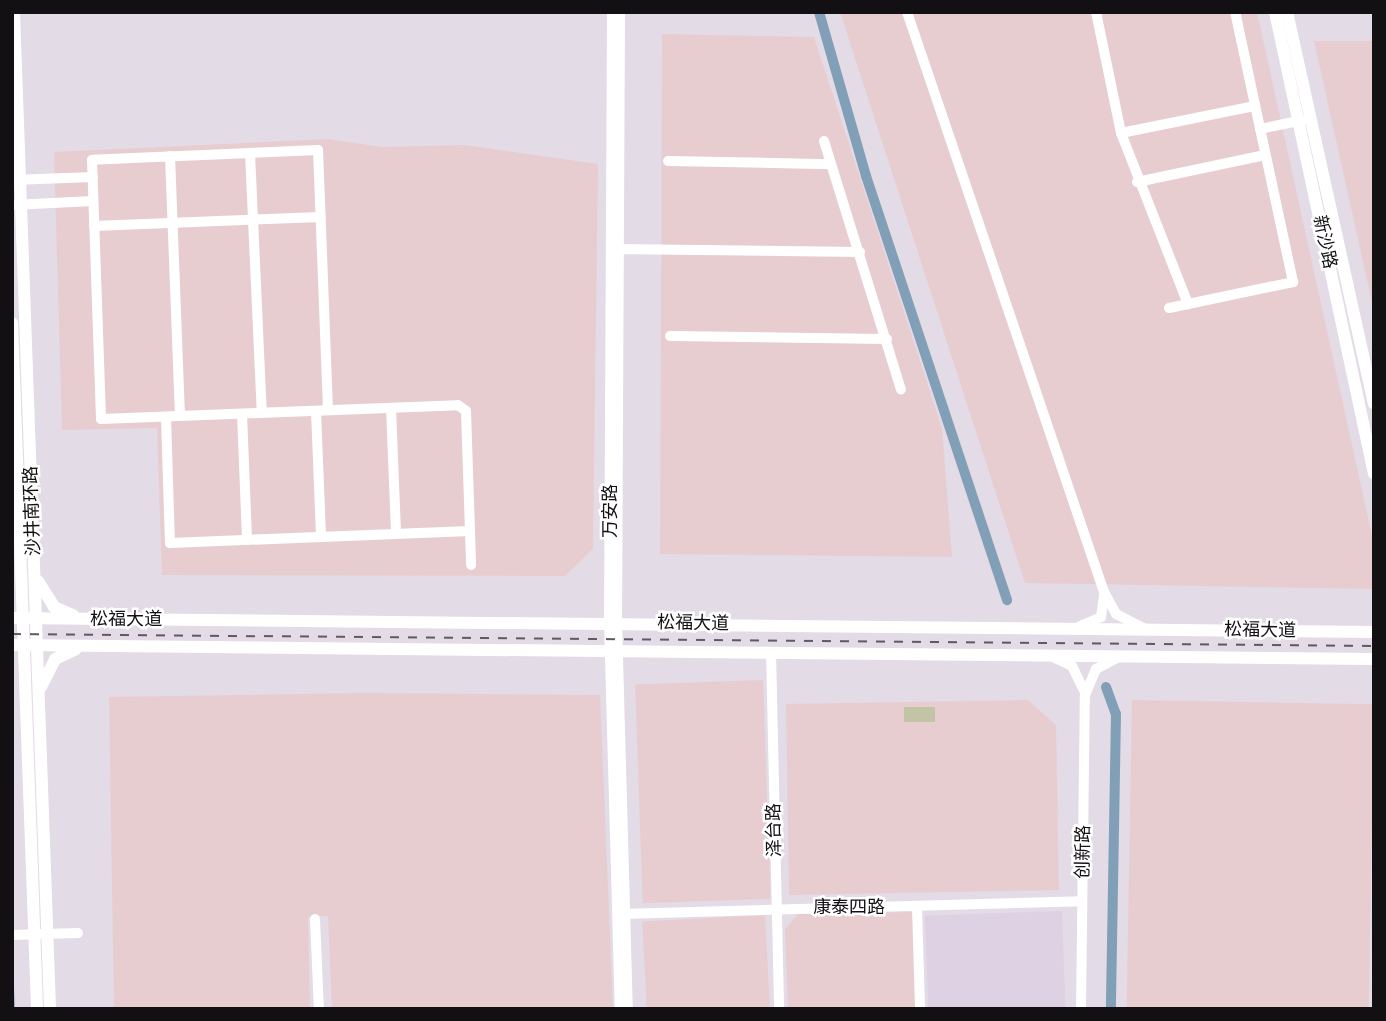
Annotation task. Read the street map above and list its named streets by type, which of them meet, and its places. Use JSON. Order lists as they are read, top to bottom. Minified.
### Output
{"streets":{"main road":["新沙路","沙井南环路","松福大道"],"street":["万安路","泽台路","创新路","康泰四路"]},"crossings":[["沙井南环路","松福大道"],["万安路","松福大道"],["万安路","康泰四路"],["松福大道","泽台路"],["松福大道","创新路"],["泽台路","康泰四路"],["创新路","康泰四路"]]}
